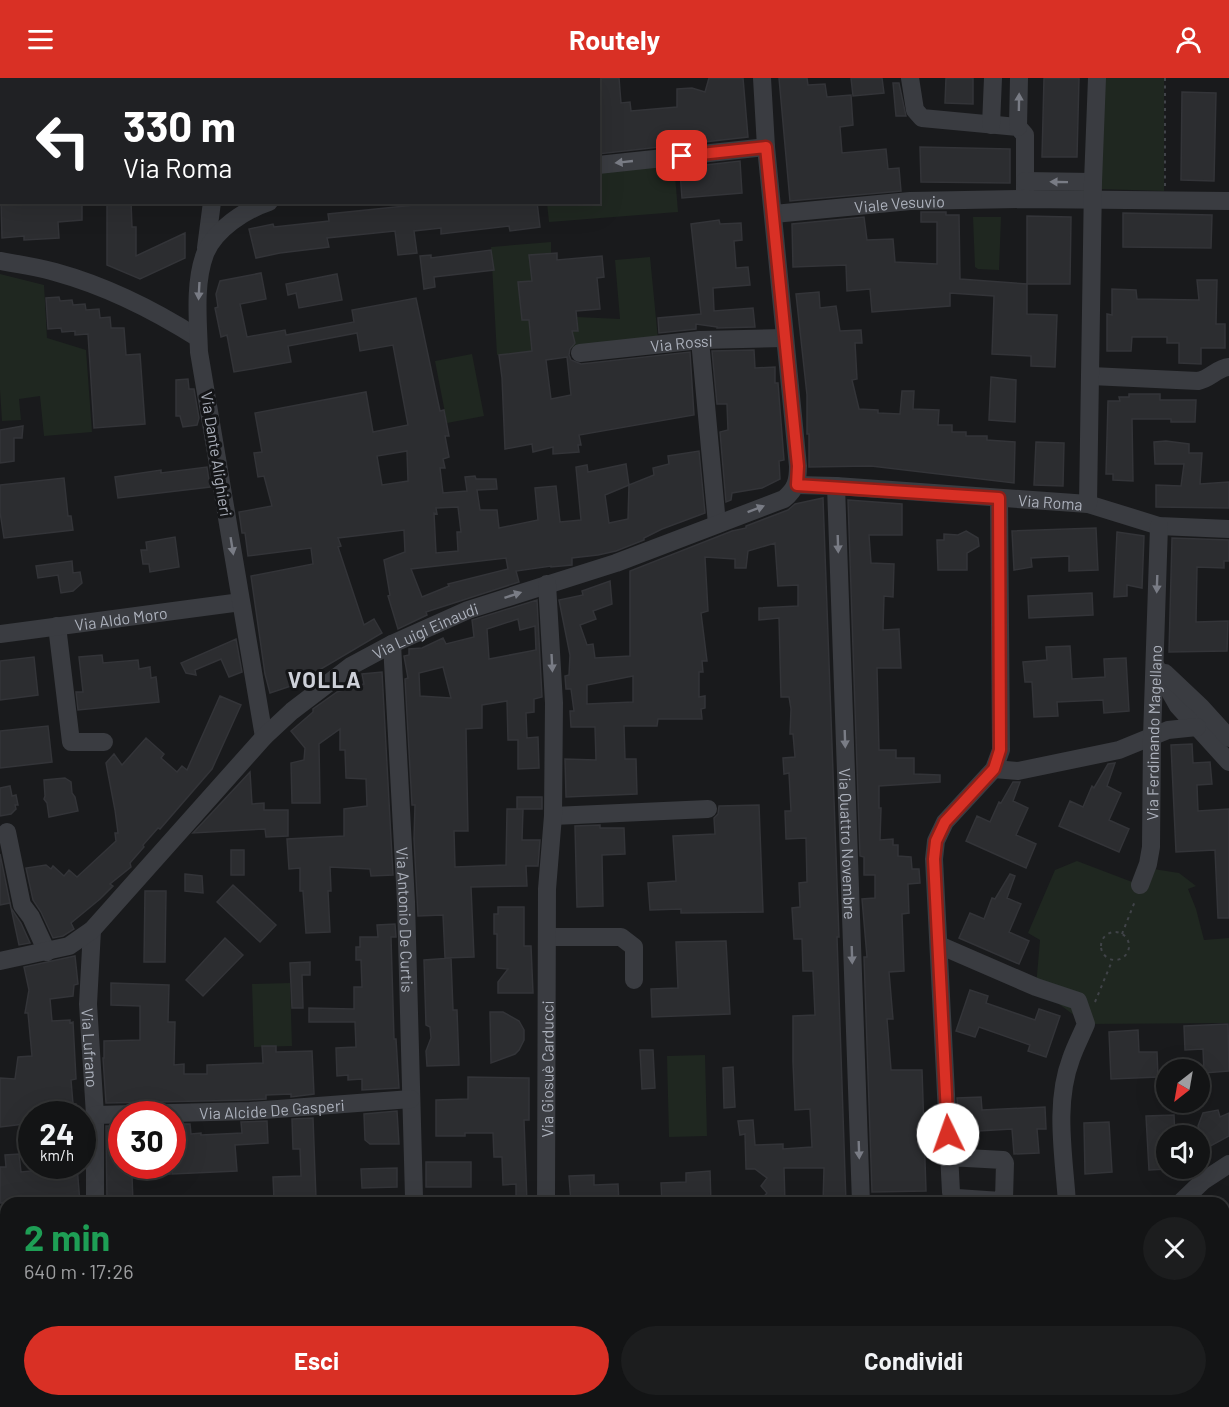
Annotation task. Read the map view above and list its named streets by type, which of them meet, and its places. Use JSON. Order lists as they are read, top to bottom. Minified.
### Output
{"streets":{"street":["Viale Vesuvio","Via Rossi","Via Dante Alighieri","Via Roma","Via Aldo Moro","Via Luigi Einaudi","Via Ferdinando Magellano","Via Quattro Novembre","Via Antonio De Curtis","Via Lufrano","Via Giosuè Carducci","Via Alcide De Gasperi"]},"crossings":[["Via Dante Alighieri","Via Aldo Moro"],["Via Dante Alighieri","Via Luigi Einaudi"],["Via Roma","Via Luigi Einaudi"],["Via Roma","Via Ferdinando Magellano"],["Via Roma","Via Quattro Novembre"],["Via Luigi Einaudi","Via Antonio De Curtis"],["Via Luigi Einaudi","Via Lufrano"],["Via Luigi Einaudi","Via Giosuè Carducci"],["Via Antonio De Curtis","Via Alcide De Gasperi"]],"one_way":["Via Dante Alighieri","Via Giosuè Carducci"],"districts":["VOLLA"],"north":"bottom left","page":{"header":"Routely","turn":["330 m","Via Roma"],"speed":"24 km/h","limit":"30","heading":["2 min","640 m · 17:26"],"buttons":["Esci","Condividi"]}}
